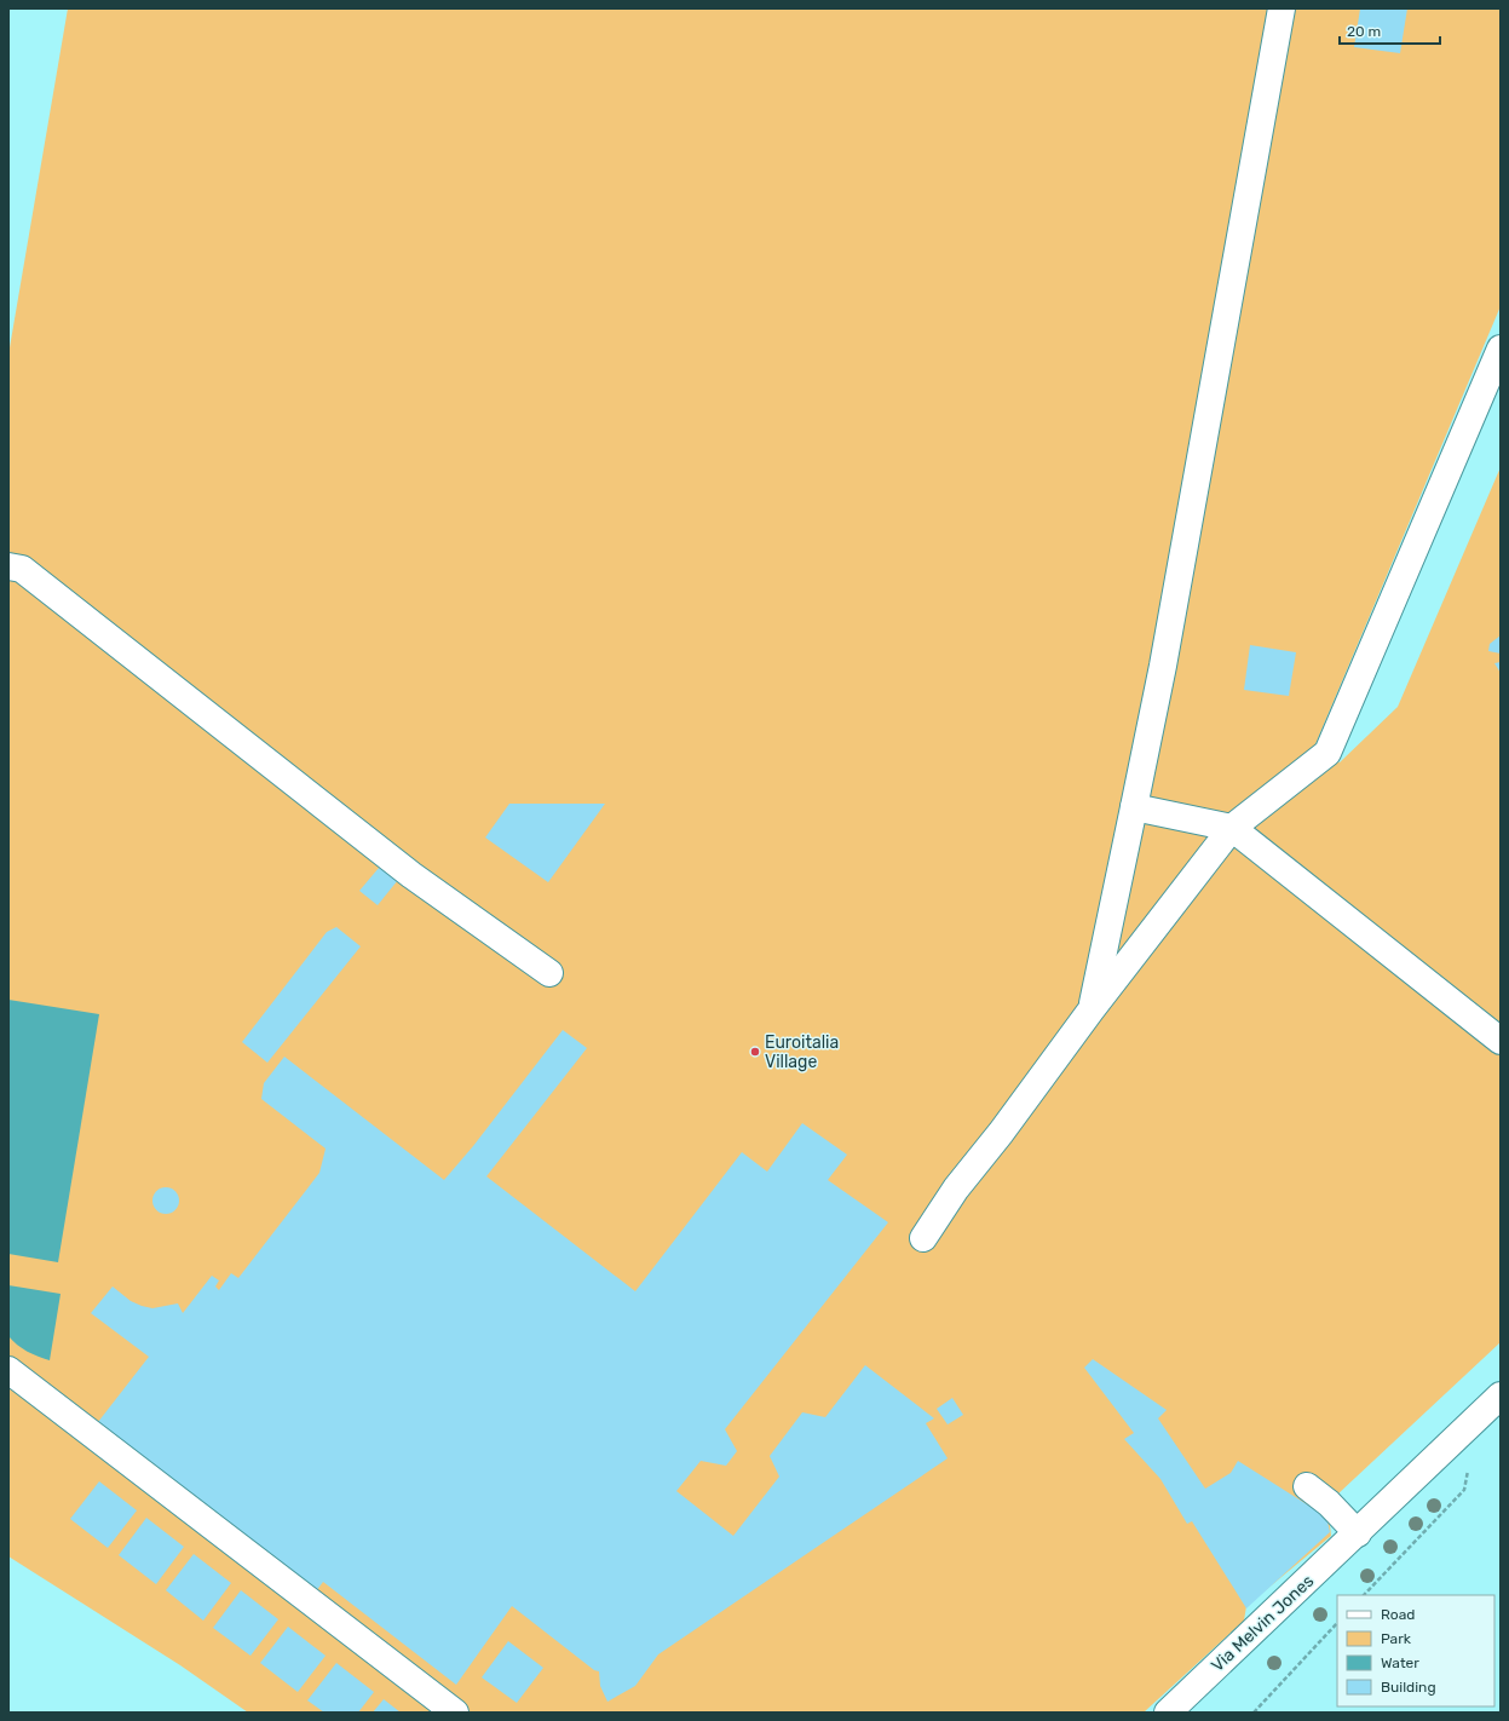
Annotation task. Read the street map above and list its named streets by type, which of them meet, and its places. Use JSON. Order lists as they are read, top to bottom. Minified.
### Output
{"streets":{"street":["Via Melvin Jones"]},"places":["Euroitalia Village"],"legend":["Road","Park","Water","Building"],"scale_bar":"20 m"}
